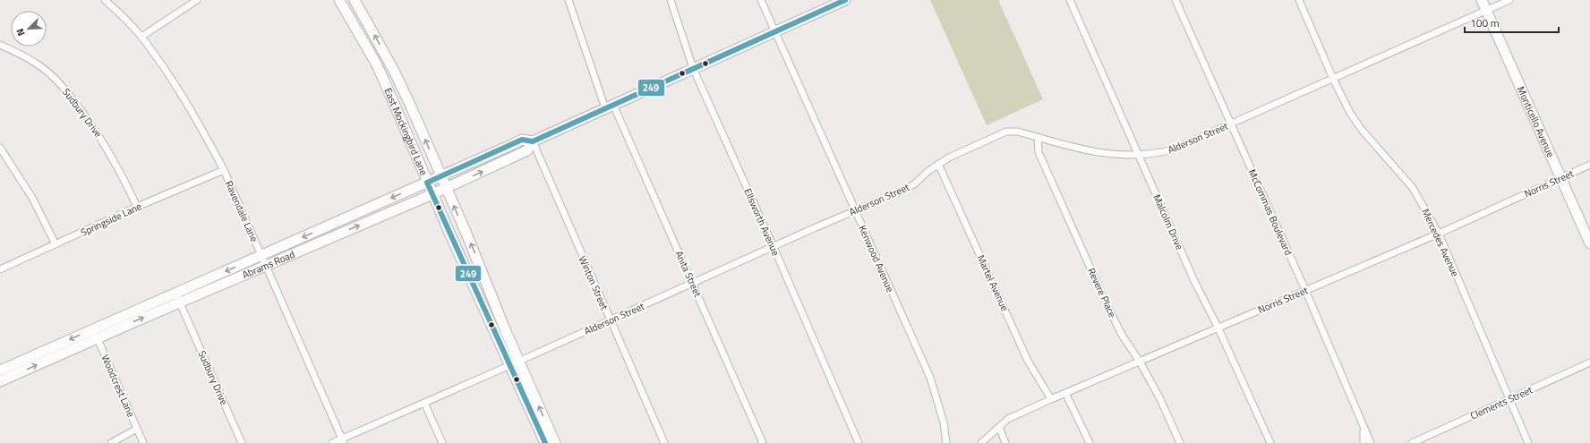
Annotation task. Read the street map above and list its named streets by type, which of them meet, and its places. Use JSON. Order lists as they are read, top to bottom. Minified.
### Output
{"streets":{"main road":["Monticello Avenue","East Mockingbird Lane","Abrams Road"],"street":["Sudbury Drive","Alderson Street","Norris Street","Ravendale Lane","McCommas Boulevard","Springside Lane","Ellsworth Avenue","Malcolm Drive","Mercedes Avenue","Kenwood Avenue","Anita Street","Winton Street","Martel Avenue","Revere Place","Woodcrest Lane","Clements Street"]},"crossings":[["Sudbury Drive","Springside Lane"],["Sudbury Drive","Abrams Road"],["Monticello Avenue","Alderson Street"],["Monticello Avenue","Norris Street"],["East Mockingbird Lane","Alderson Street"],["East Mockingbird Lane","Abrams Road"],["Alderson Street","Ravendale Lane"],["Alderson Street","McCommas Boulevard"],["Alderson Street","Ellsworth Avenue"],["Alderson Street","Malcolm Drive"],["Alderson Street","Mercedes Avenue"],["Alderson Street","Kenwood Avenue"],["Alderson Street","Anita Street"],["Alderson Street","Winton Street"],["Alderson Street","Martel Avenue"],["Alderson Street","Revere Place"],["Norris Street","McCommas Boulevard"],["Norris Street","Malcolm Drive"],["Norris Street","Mercedes Avenue"],["Norris Street","Martel Avenue"],["Norris Street","Revere Place"],["Ravendale Lane","Springside Lane"],["Ravendale Lane","Abrams Road"],["Ellsworth Avenue","Abrams Road"],["Mercedes Avenue","Clements Street"],["Kenwood Avenue","Abrams Road"],["Abrams Road","Anita Street"],["Abrams Road","Winton Street"],["Abrams Road","Woodcrest Lane"]],"lines":["transit line 249"],"scale_bar":"100 m","north":"bottom left"}
